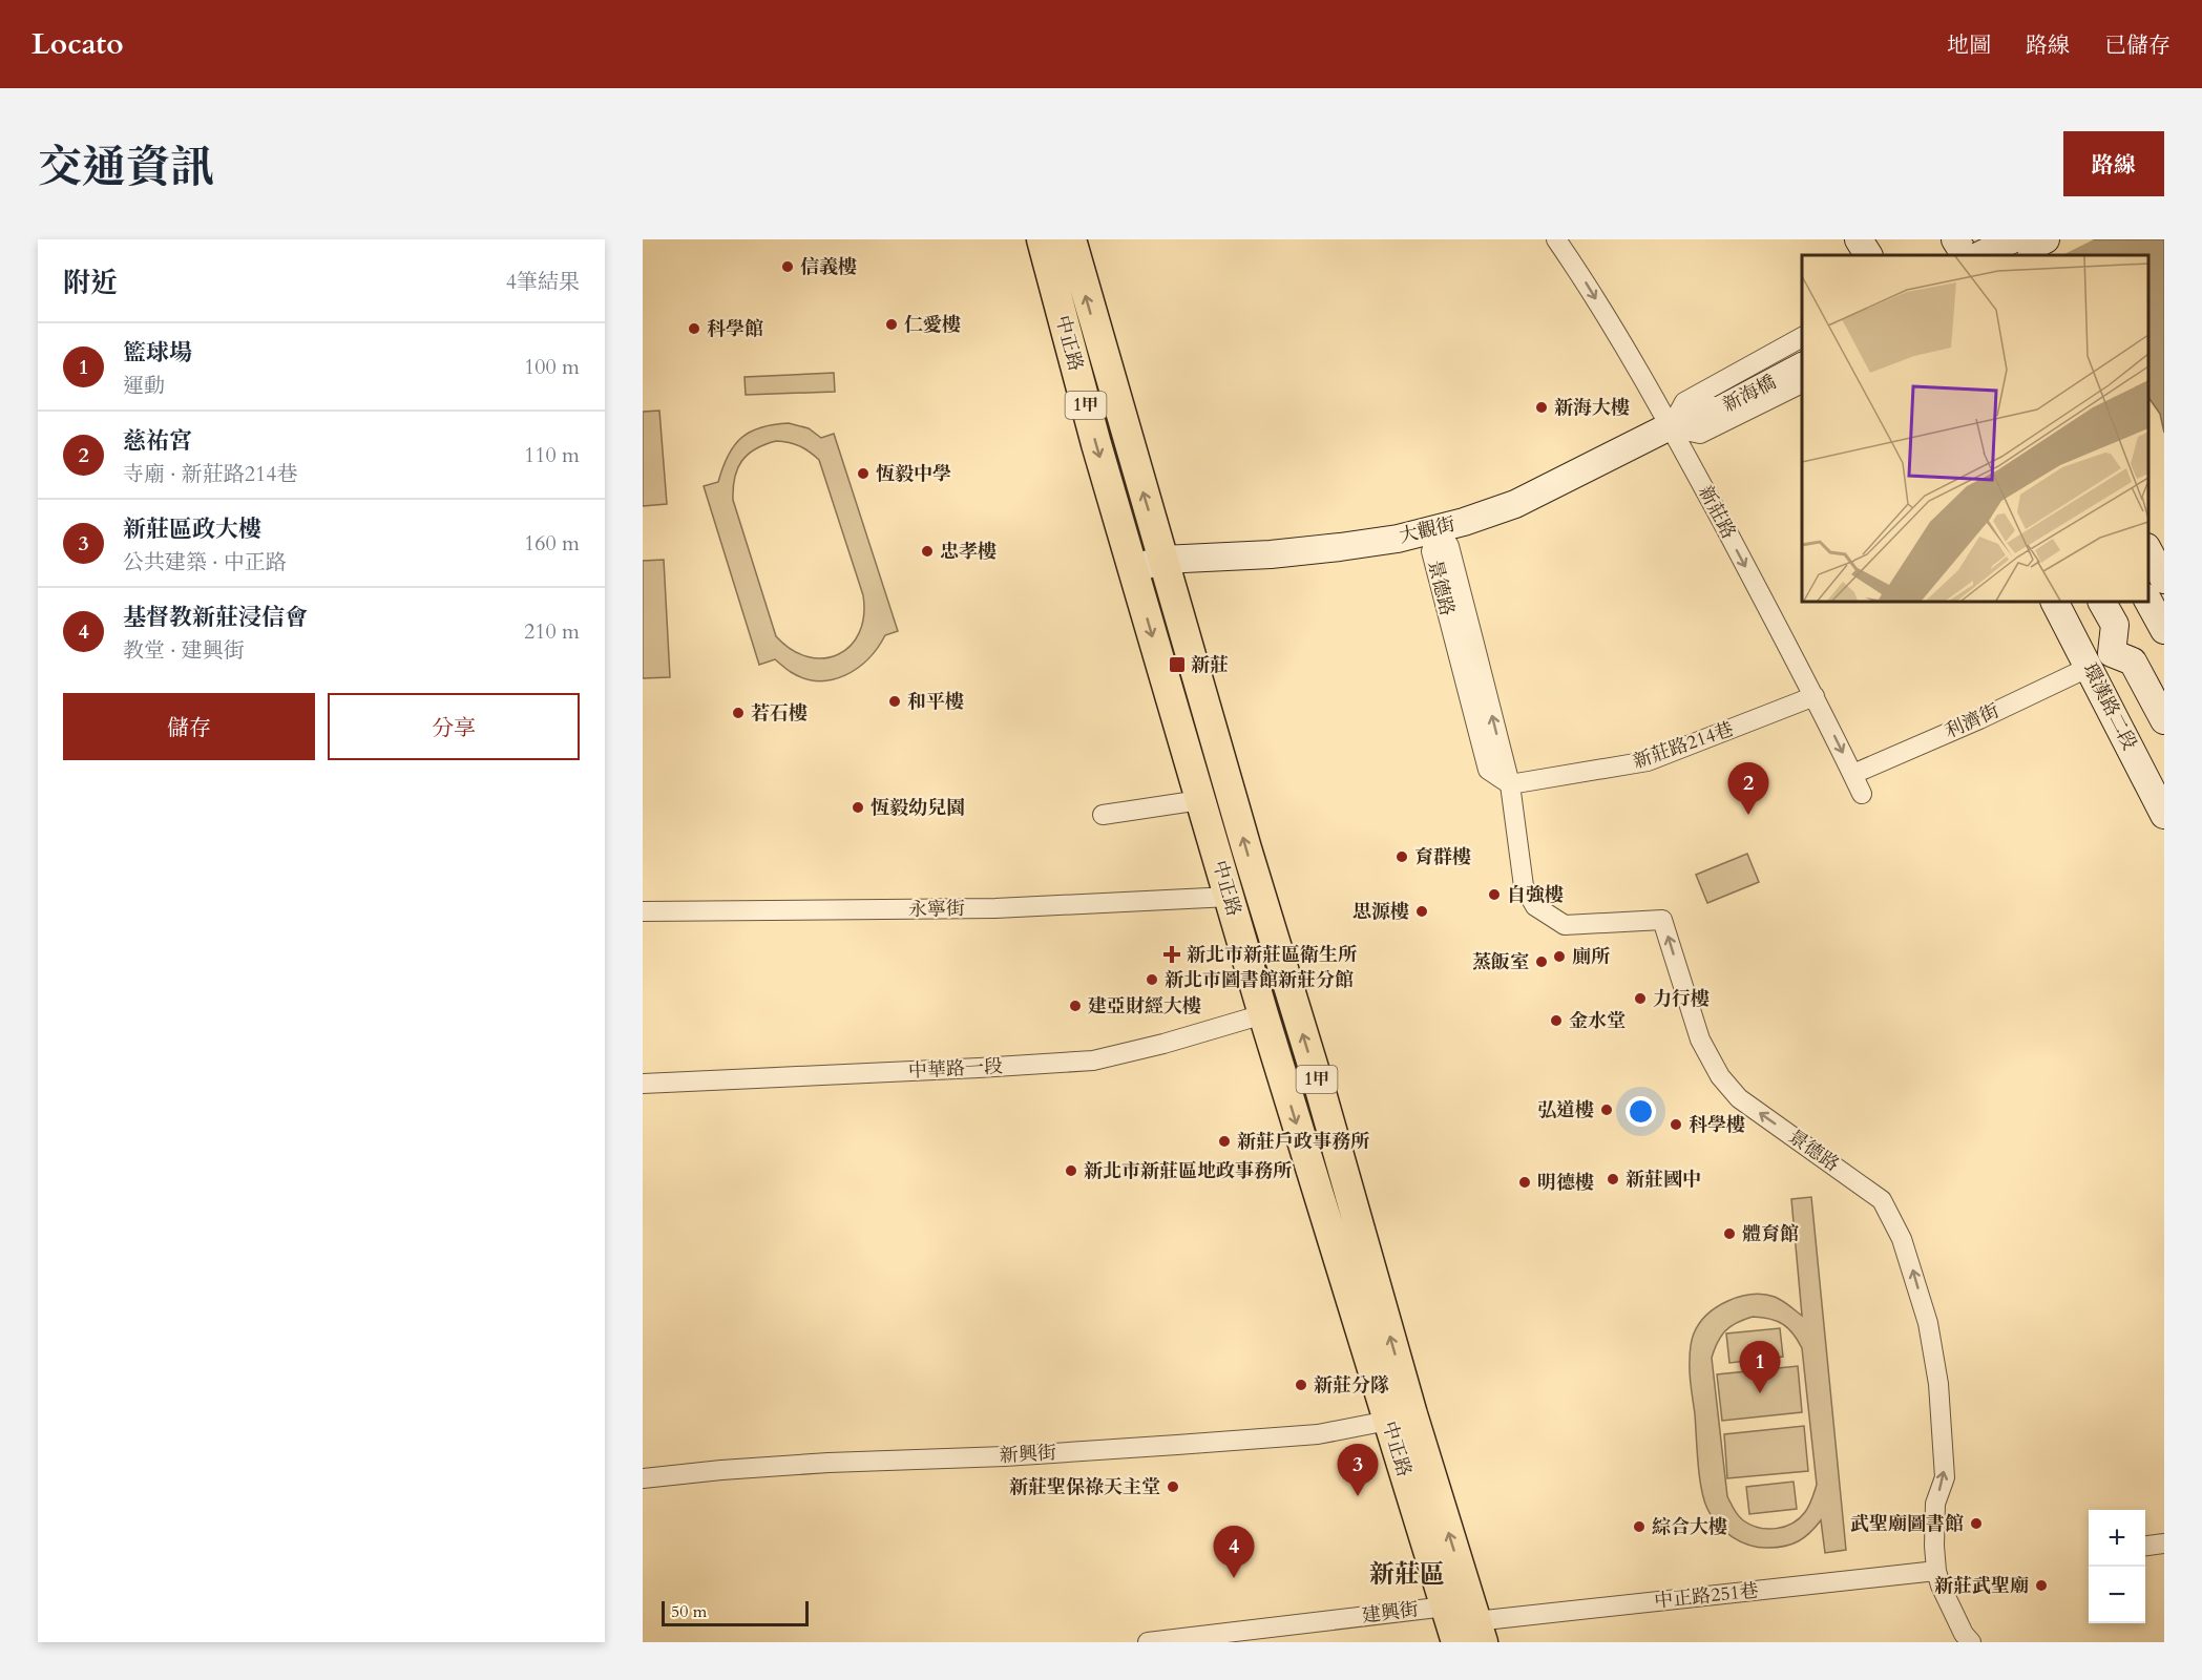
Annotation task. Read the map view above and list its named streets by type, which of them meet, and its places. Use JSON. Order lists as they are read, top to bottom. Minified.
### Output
{"streets":{"main road":["中正路","新海橋","1甲","大觀街","環漢路二段"],"street":["新莊路","景德路","利濟街","新莊路214巷","永寧街","中華路一段","新興街","中正路251巷","建興街"]},"crossings":[["中正路","大觀街"],["中正路","永寧街"],["中正路","中華路一段"],["中正路","新興街"],["中正路","中正路251巷"],["中正路","建興街"],["新海橋","大觀街"],["新莊路","大觀街"],["新莊路","利濟街"],["新莊路","新莊路214巷"],["大觀街","景德路"],["景德路","新莊路214巷"],["景德路","中正路251巷"],["環漢路二段","利濟街"]],"one_way":["新莊路","景德路"],"districts":["新莊區"],"places":{"other":["信義樓","仁愛樓","科學館","新海大樓","恆毅中學","忠孝樓","和平樓","若石樓","恆毅幼兒園","育群樓","自強樓","思源樓","廁所","蒸飯室","新北市圖書館新莊分館","力行樓","建亞財經大樓","金水堂","弘道樓","科學樓","新莊戶政事務所","新北市新莊區地政事務所","新莊國中","明德樓","體育館","新莊分隊","新莊聖保祿天主堂","武聖廟圖書館","綜合大樓","新莊武聖廟"],"transit":["新莊"],"health":["新北市新莊區衛生所"]},"scale_bar":"50 m","page":{"header":"Locato","nav":["地圖","路線","已儲存"],"title":"交通資訊","buttons":["路線",["儲存","分享"]],"heading":["附近","4筆結果"],"list":[{"mark":"1","name":"籃球場","note":"運動","value":"100 m"},{"mark":"2","name":"慈祐宮","note":"寺廟 · 新莊路214巷","value":"110 m"},{"mark":"3","name":"新莊區政大樓","note":"公共建築 · 中正路","value":"160 m"},{"mark":"4","name":"基督教新莊浸信會","note":"教堂 · 建興街","value":"210 m"}],"pins":["2","1","3","4"],"map_buttons":["+","−"],"scale":"50 m"}}
